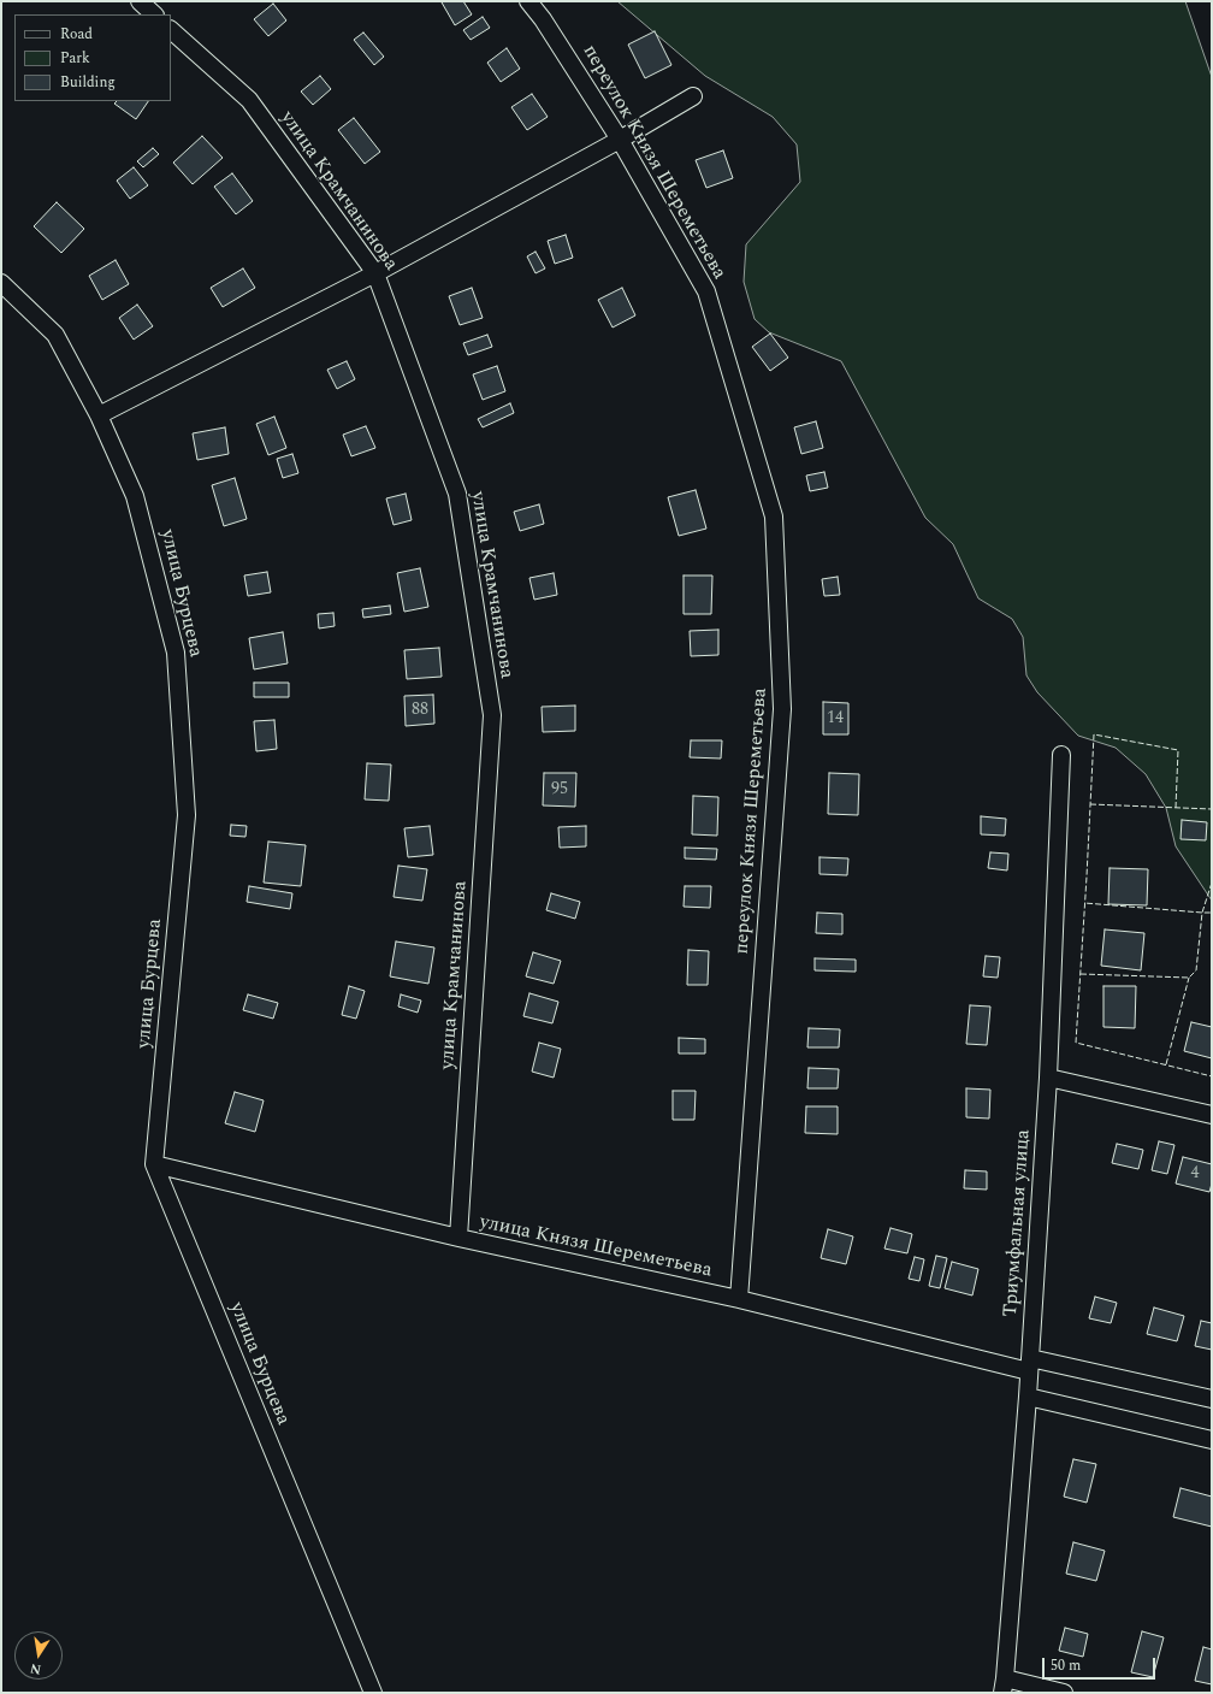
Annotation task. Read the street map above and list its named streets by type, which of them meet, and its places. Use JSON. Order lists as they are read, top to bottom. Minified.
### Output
{"streets":{"street":["переулок Князя Шереметьева","улица Крамчанинова","улица Бурцева","Триумфальная улица","улица Князя Шереметьева"]},"crossings":[["переулок Князя Шереметьева","улица Князя Шереметьева"],["улица Крамчанинова","улица Князя Шереметьева"],["улица Бурцева","улица Князя Шереметьева"],["Триумфальная улица","улица Князя Шереметьева"]],"house_numbers":["88","14","95","4"],"legend":["Road","Park","Building"],"scale_bar":"50 m","north":"bottom"}
